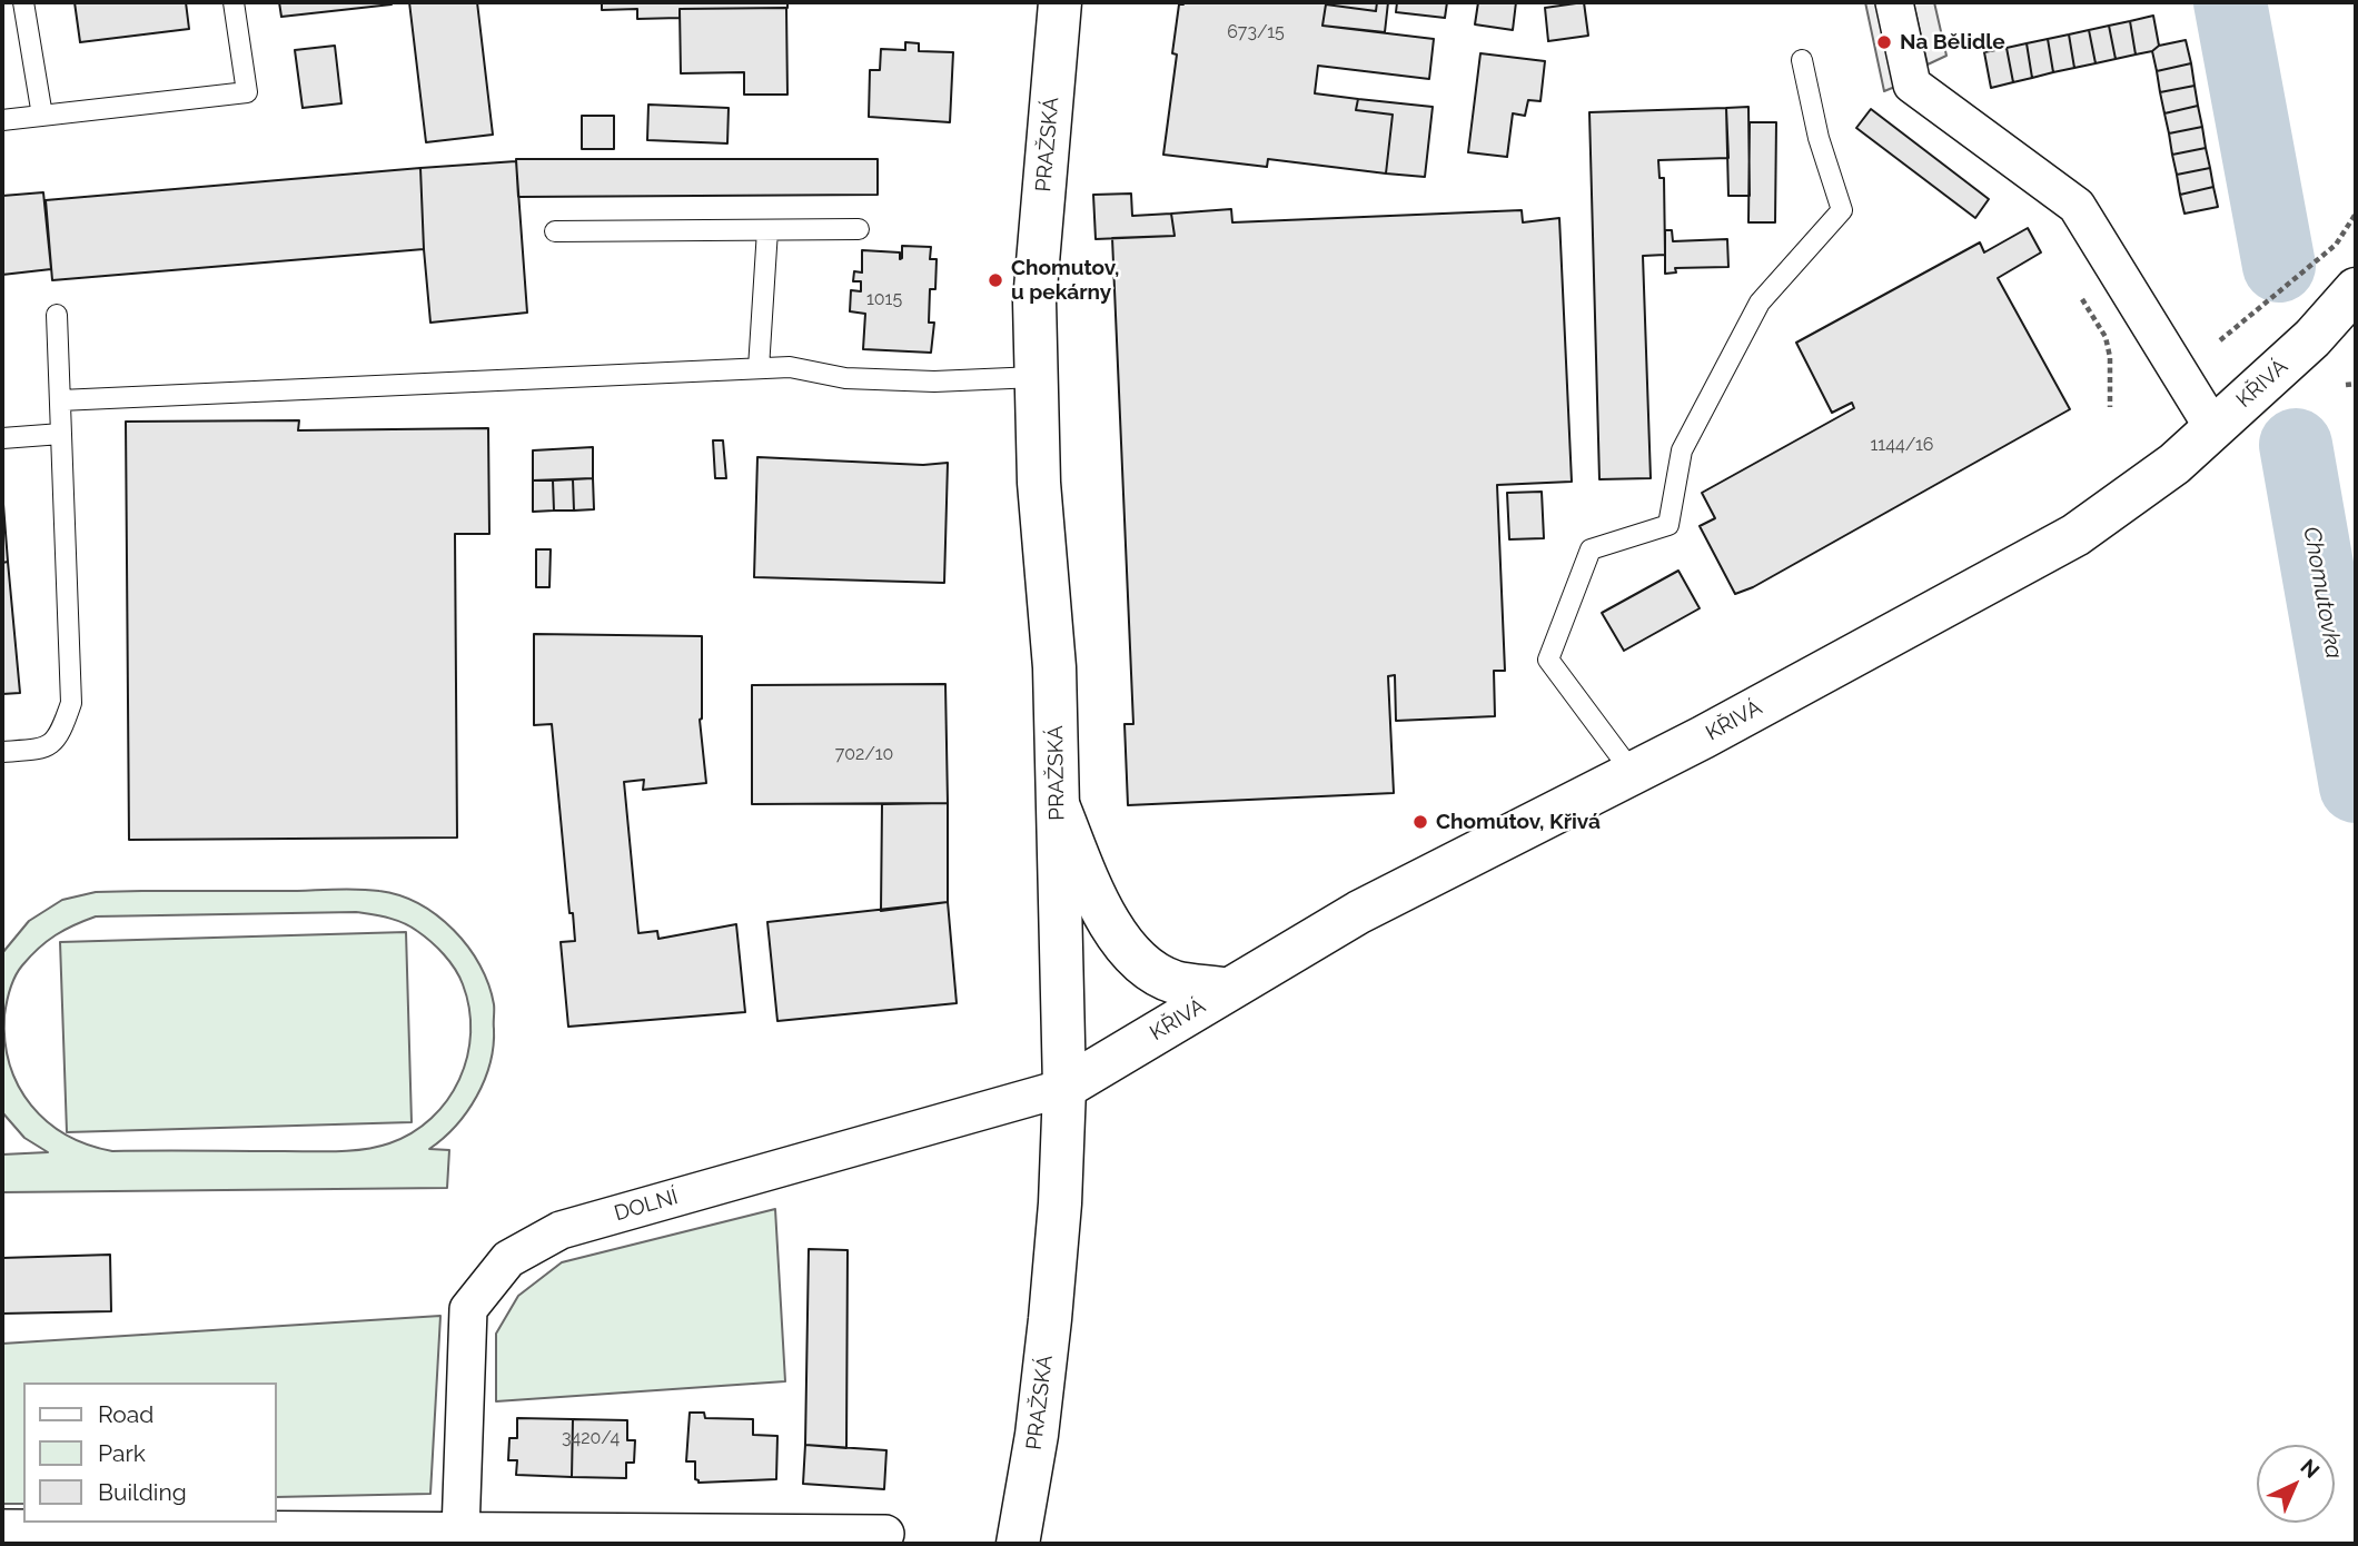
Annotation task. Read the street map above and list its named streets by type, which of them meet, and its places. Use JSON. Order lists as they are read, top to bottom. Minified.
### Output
{"streets":{"street":["PRAŽSKÁ","KŘIVÁ","DOLNÍ"]},"crossings":[["PRAŽSKÁ","KŘIVÁ"],["PRAŽSKÁ","DOLNÍ"],["KŘIVÁ","DOLNÍ"]],"water":["Chomutovka"],"places":["Na Bělidle","Chomutov, u pekárny","Chomutov, Křivá"],"house_numbers":["673/15","1015","1144/16","702/10","3420/4"],"legend":["Road","Park","Building"],"north":"top right"}
